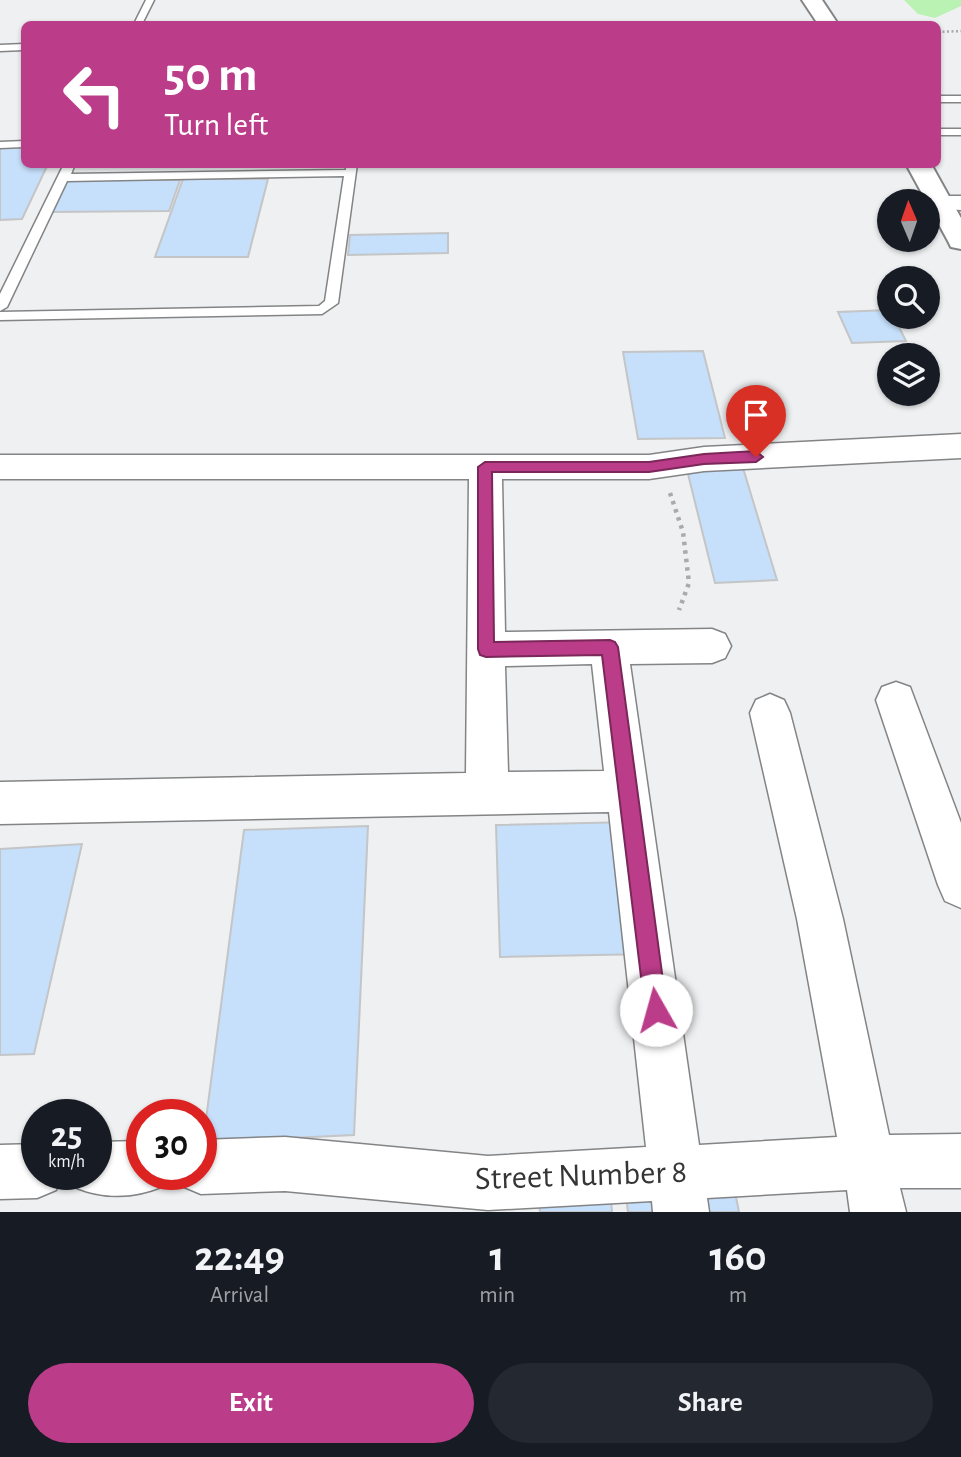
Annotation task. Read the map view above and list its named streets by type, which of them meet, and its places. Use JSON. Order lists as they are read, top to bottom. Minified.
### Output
{"streets":{"street":["Street Number 8"]},"north":"top","page":{"turn":["50 m","Turn left"],"speed":"25 km/h","limit":"30","eta":["22:49","Arrival","1","min","160","m"],"buttons":["Exit","Share"]}}
